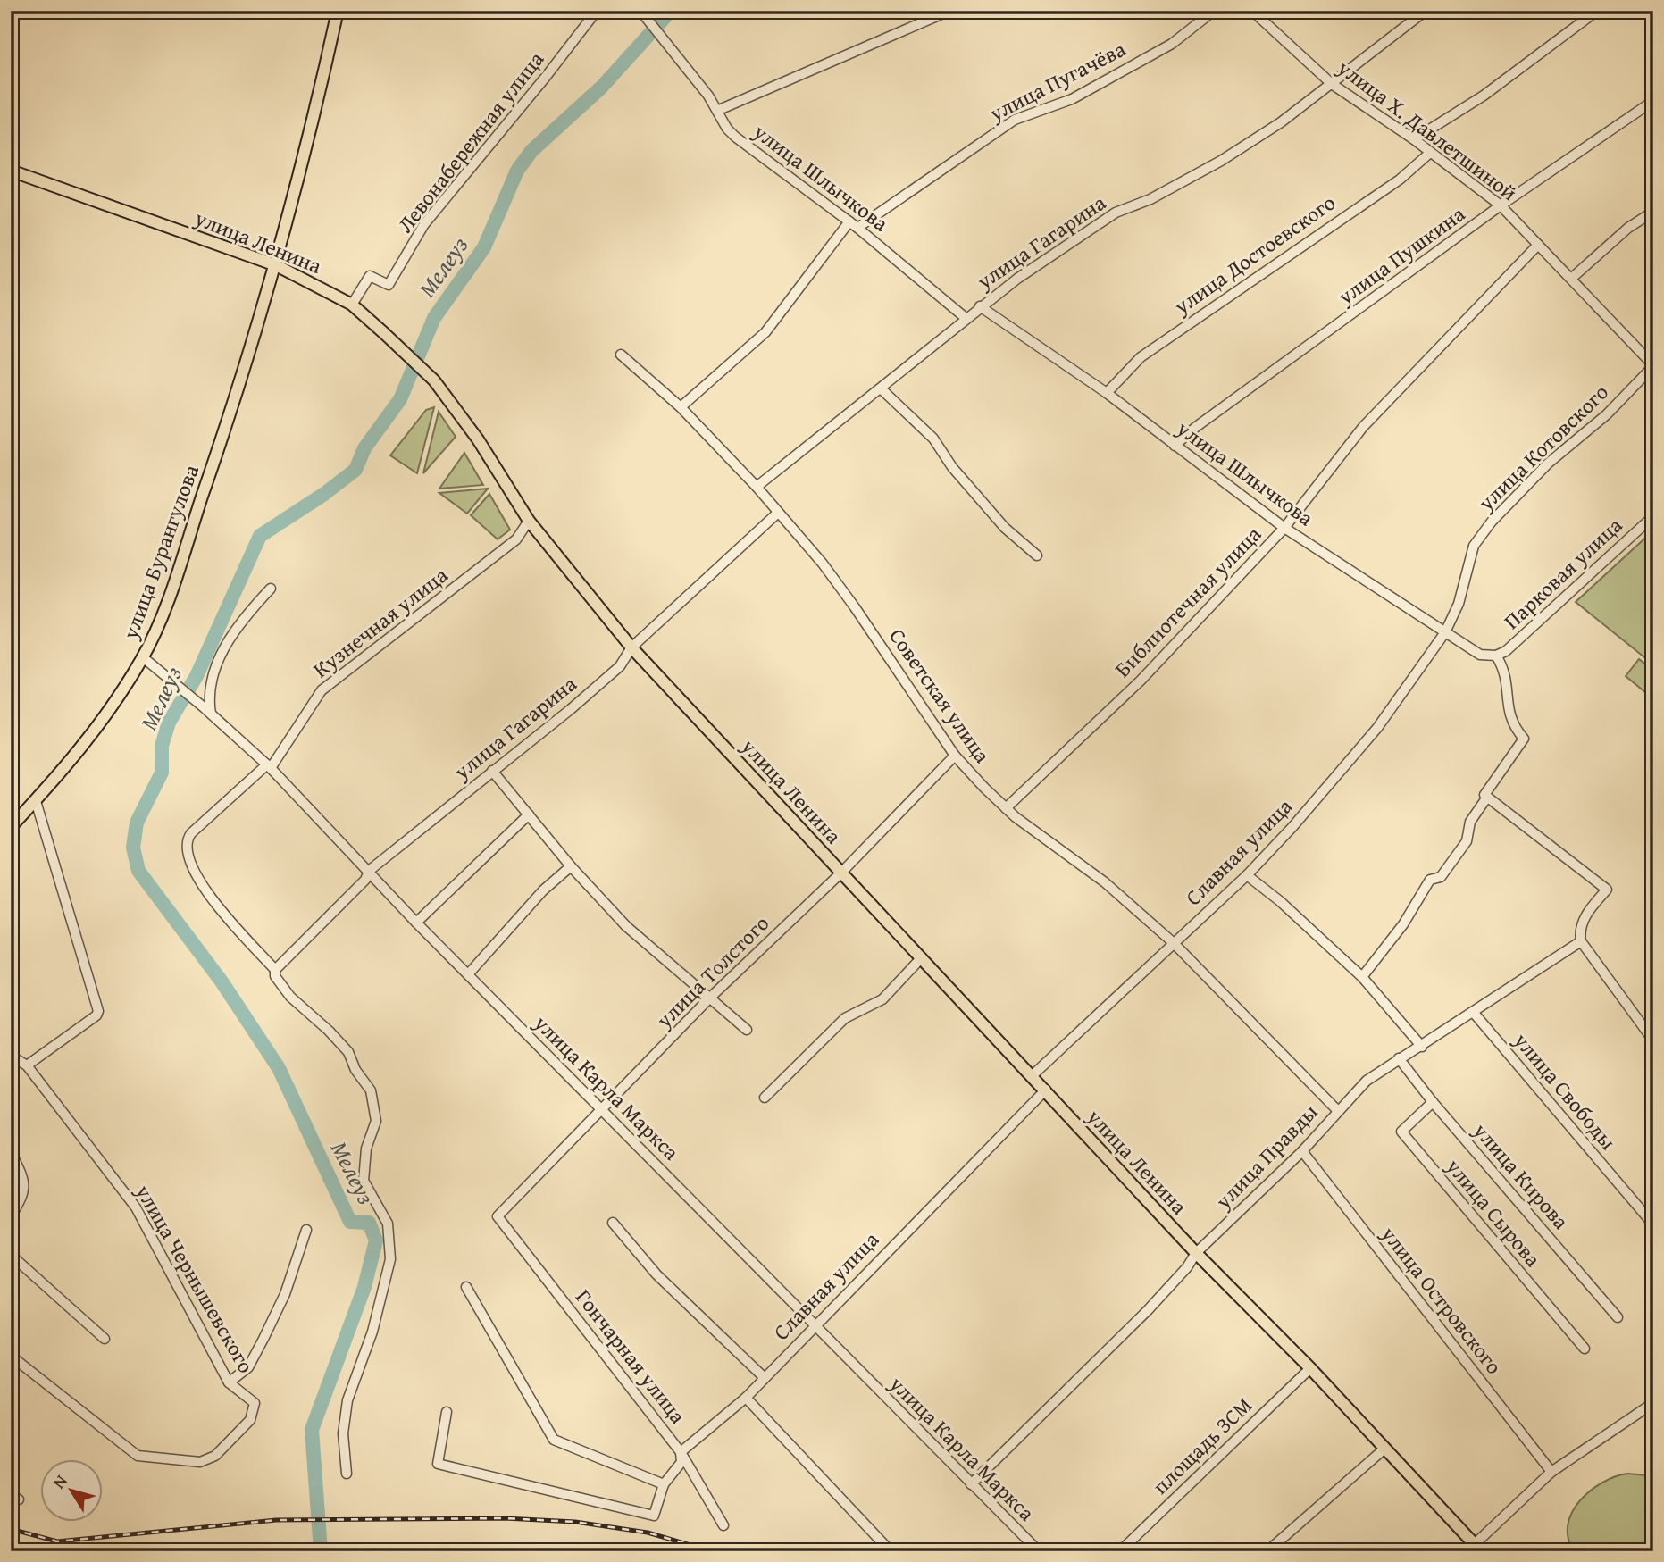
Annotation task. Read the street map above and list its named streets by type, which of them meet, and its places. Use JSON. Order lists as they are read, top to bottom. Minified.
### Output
{"streets":{"main road":["улица Ленина","улица Бурангулова"],"street":["улица Пугачёва","улица Х. Давлетшиной","Левонабережная улица","улица Шлычкова","улица Гагарина","улица Достоевского","улица Пушкина","улица Котовского","Парковая улица","Библиотечная улица","Кузнечная улица","Советская улица","Славная улица","улица Толстого","улица Карла Маркса","улица Свободы","улица Правды","улица Кирова","улица Сырова","улица Чернышевского","улица Островского","Гончарная улица","площадь ЗСМ"]},"crossings":[["улица Пугачёва","улица Шлычкова"],["улица Пугачёва","Советская улица"],["улица Х. Давлетшиной","улица Гагарина"],["улица Х. Давлетшиной","улица Достоевского"],["улица Х. Давлетшиной","улица Пушкина"],["улица Х. Давлетшиной","улица Котовского"],["улица Х. Давлетшиной","Библиотечная улица"],["Левонабережная улица","улица Ленина"],["улица Шлычкова","улица Гагарина"],["улица Шлычкова","улица Достоевского"],["улица Шлычкова","улица Пушкина"],["улица Шлычкова","улица Котовского"],["улица Шлычкова","Парковая улица"],["улица Шлычкова","Библиотечная улица"],["улица Шлычкова","Славная улица"],["улица Ленина","улица Гагарина"],["улица Ленина","улица Бурангулова"],["улица Ленина","Кузнечная улица"],["улица Ленина","Славная улица"],["улица Ленина","улица Толстого"],["улица Ленина","улица Правды"],["улица Ленина","площадь ЗСМ"],["улица Гагарина","Кузнечная улица"],["улица Гагарина","Советская улица"],["улица Гагарина","улица Карла Маркса"],["улица Котовского","Славная улица"],["улица Бурангулова","улица Карла Маркса"],["Библиотечная улица","Советская улица"],["Кузнечная улица","улица Карла Маркса"],["Советская улица","Славная улица"],["Советская улица","улица Толстого"],["Советская улица","улица Правды"],["Славная улица","улица Карла Маркса"],["Славная улица","Гончарная улица"],["улица Толстого","улица Карла Маркса"],["улица Толстого","Гончарная улица"],["улица Карла Маркса","улица Правды"],["улица Свободы","улица Правды"],["улица Правды","улица Кирова"],["улица Правды","улица Островского"],["улица Кирова","улица Сырова"]],"water":["Мелеуз"],"north":"top left"}
